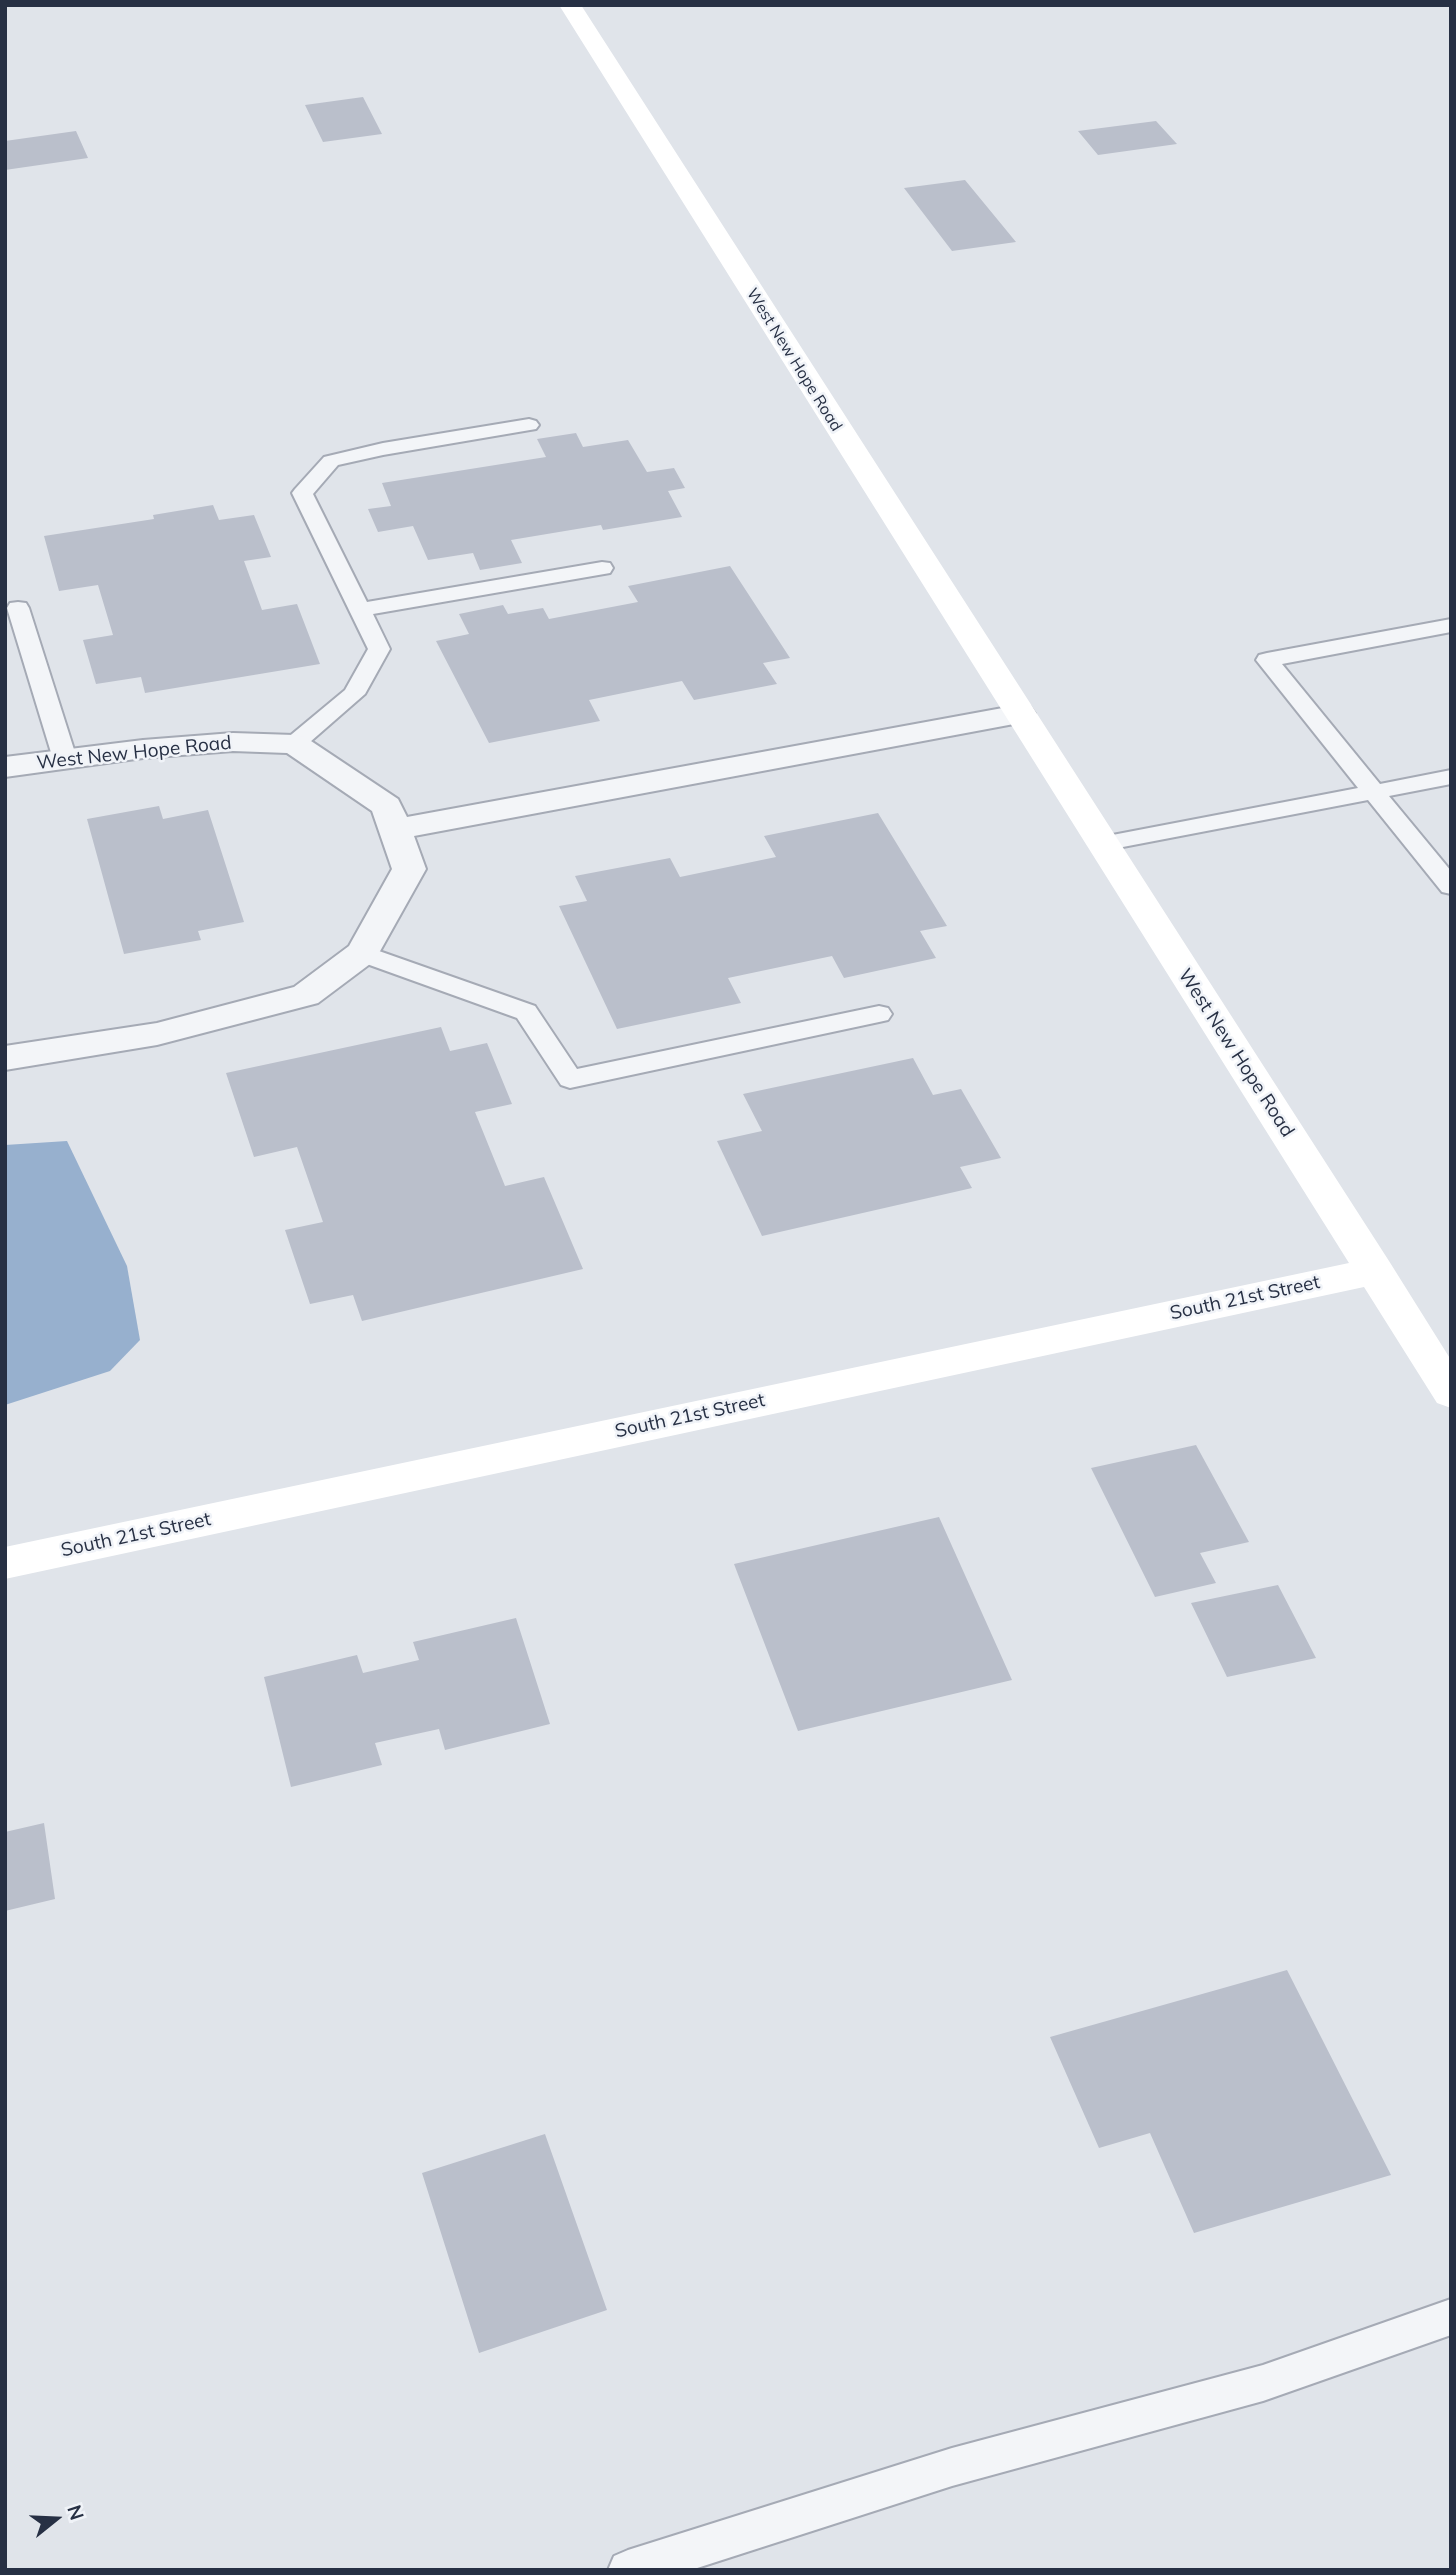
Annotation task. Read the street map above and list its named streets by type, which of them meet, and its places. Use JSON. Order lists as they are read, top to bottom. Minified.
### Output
{"streets":{"main road":["West New Hope Road","South 21st Street"]},"crossings":[["West New Hope Road","South 21st Street"]],"north":"right"}
